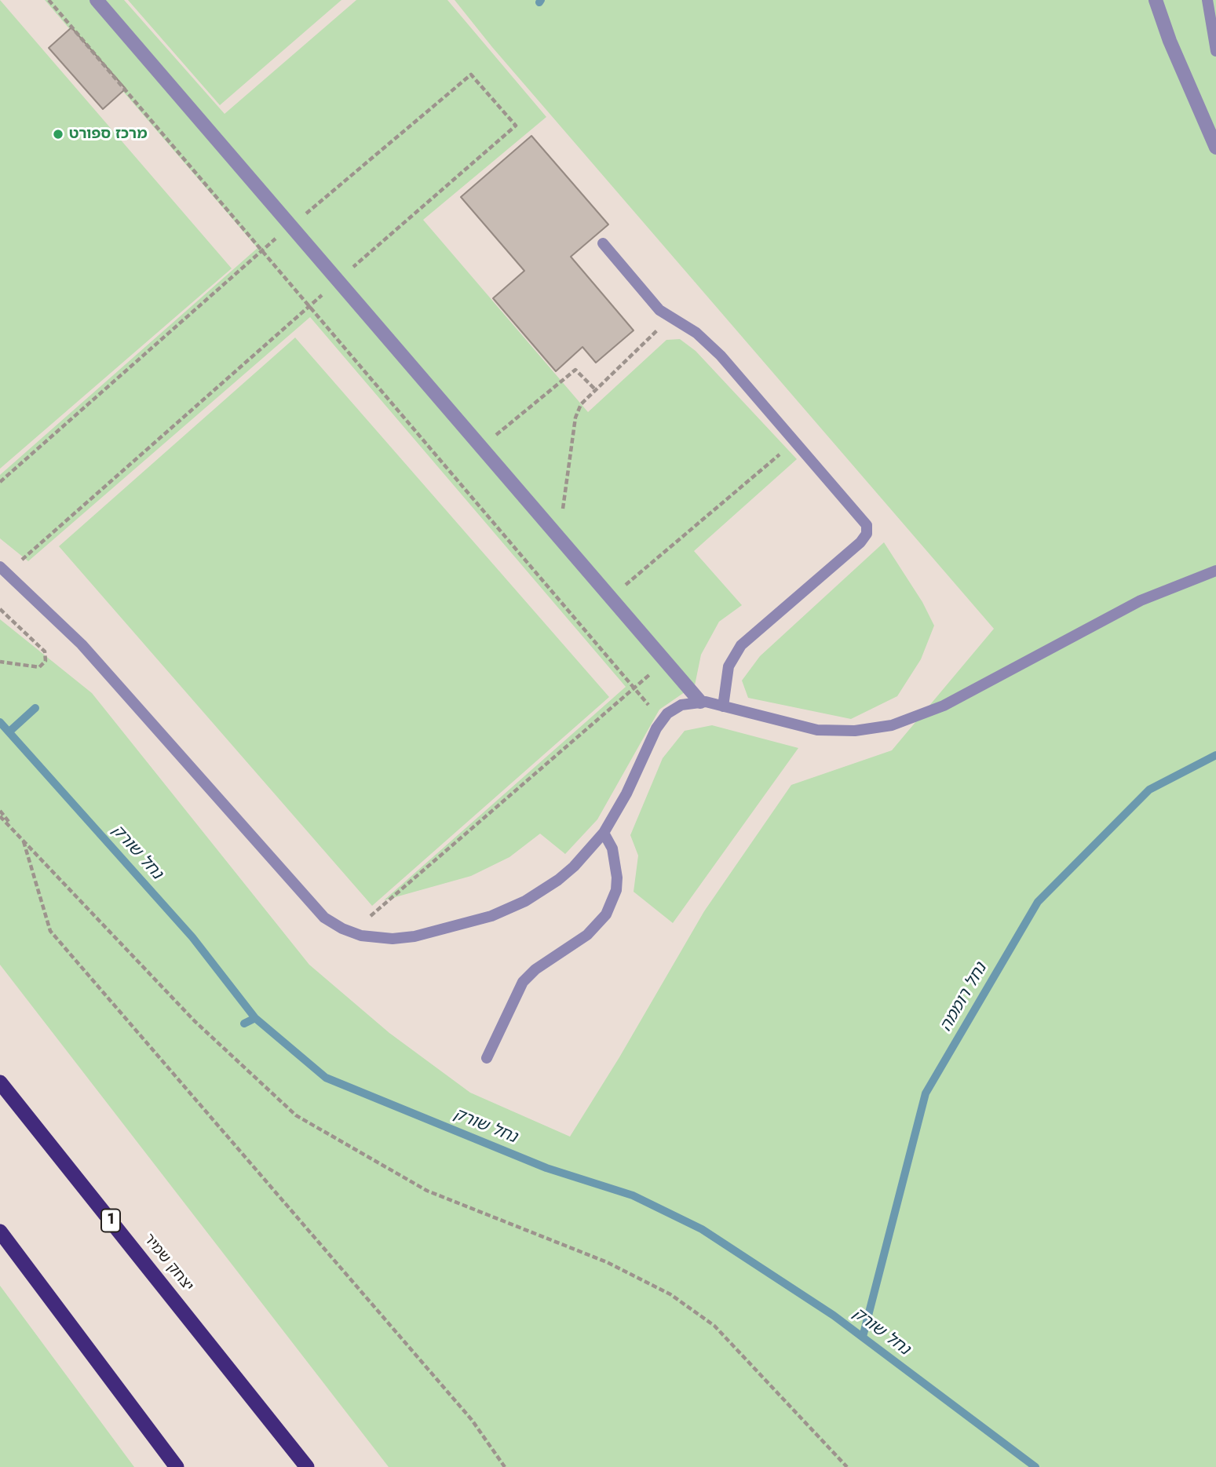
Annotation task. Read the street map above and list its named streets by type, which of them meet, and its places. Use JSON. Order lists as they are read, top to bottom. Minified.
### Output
{"streets":{"highway":["1","יצחק שמיר"]},"water":["נחל שורק","נחל רוממה"],"places":["מרכז ספורט"]}
